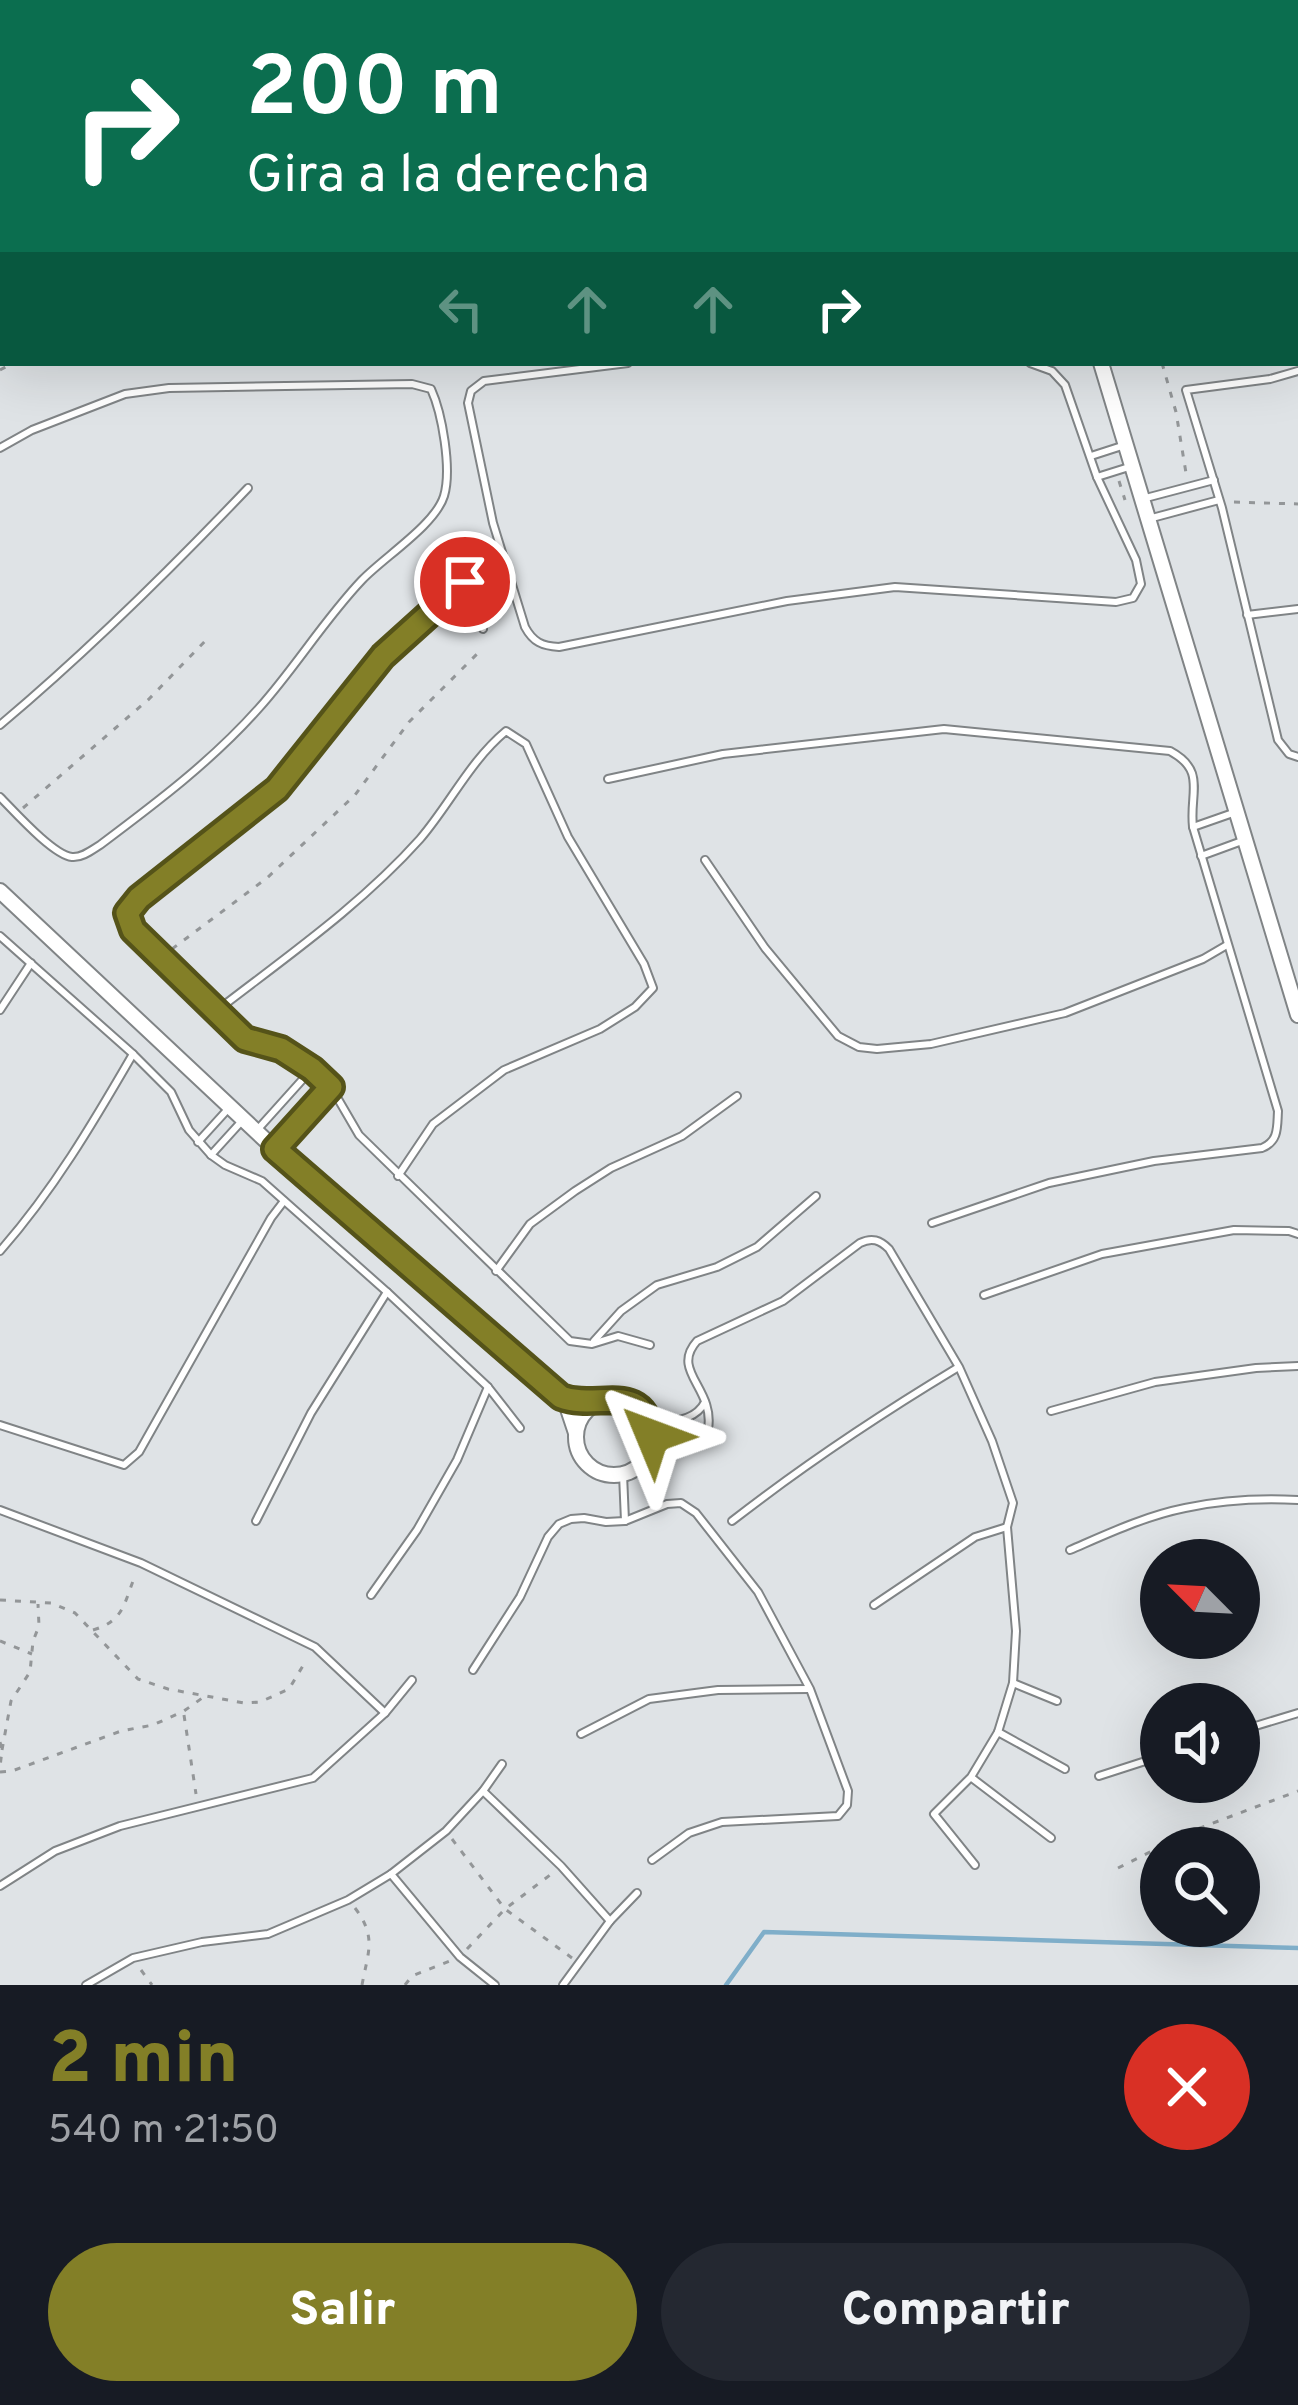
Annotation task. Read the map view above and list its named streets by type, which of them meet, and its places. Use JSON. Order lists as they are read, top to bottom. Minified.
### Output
{"north":"top left","page":{"turn":["200 m","Gira a la derecha"],"heading":["2 min","540 m · 21:50"],"buttons":["Salir","Compartir"]}}
